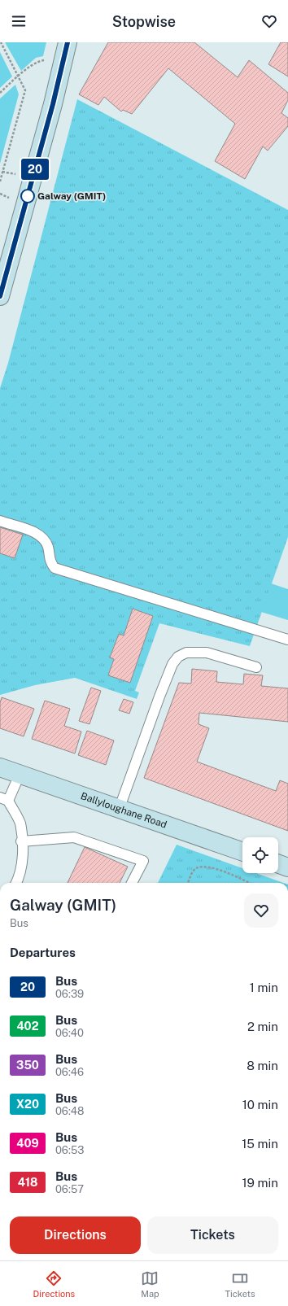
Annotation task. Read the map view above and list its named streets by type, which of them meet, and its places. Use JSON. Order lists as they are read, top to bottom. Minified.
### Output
{"streets":{"street":["Ballyloughane Road"]},"places":["Galway (GMIT)"],"lines":["bus line 20"],"page":{"header":"Stopwise","on_map":"20","heading":[["Galway (GMIT)","Bus"],"Departures"],"list":[{"mark":"20","name":"Bus","note":"06:39","value":"1 min"},{"mark":"402","name":"Bus","note":"06:40","value":"2 min"},{"mark":"350","name":"Bus","note":"06:46","value":"8 min"},{"mark":"X20","name":"Bus","note":"06:48","value":"10 min"},{"mark":"409","name":"Bus","note":"06:53","value":"15 min"},{"mark":"418","name":"Bus","note":"06:57","value":"19 min"}],"buttons":["Directions","Tickets"],"tabs":["Directions","Map","Tickets"]}}
